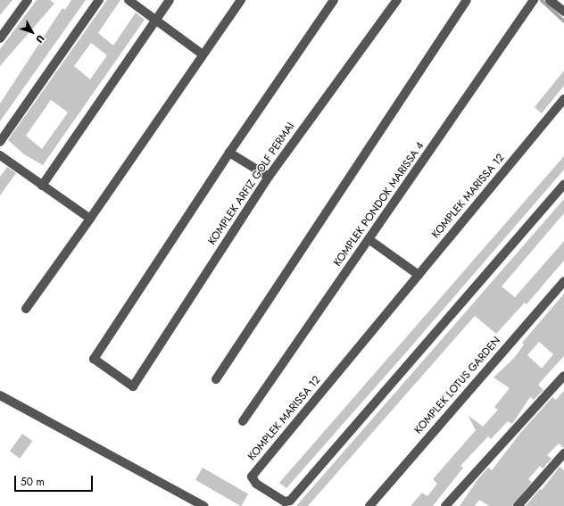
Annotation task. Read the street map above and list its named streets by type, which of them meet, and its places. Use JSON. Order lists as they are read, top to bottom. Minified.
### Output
{"streets":{"street":["KOMPLEK ARFIZ GOLF PERMAI","KOMPLEK MARISSA 12","KOMPLEK PONDOK MARISSA 4","KOMPLEK LOTUS GARDEN"]},"scale_bar":"50 m","north":"bottom right"}
